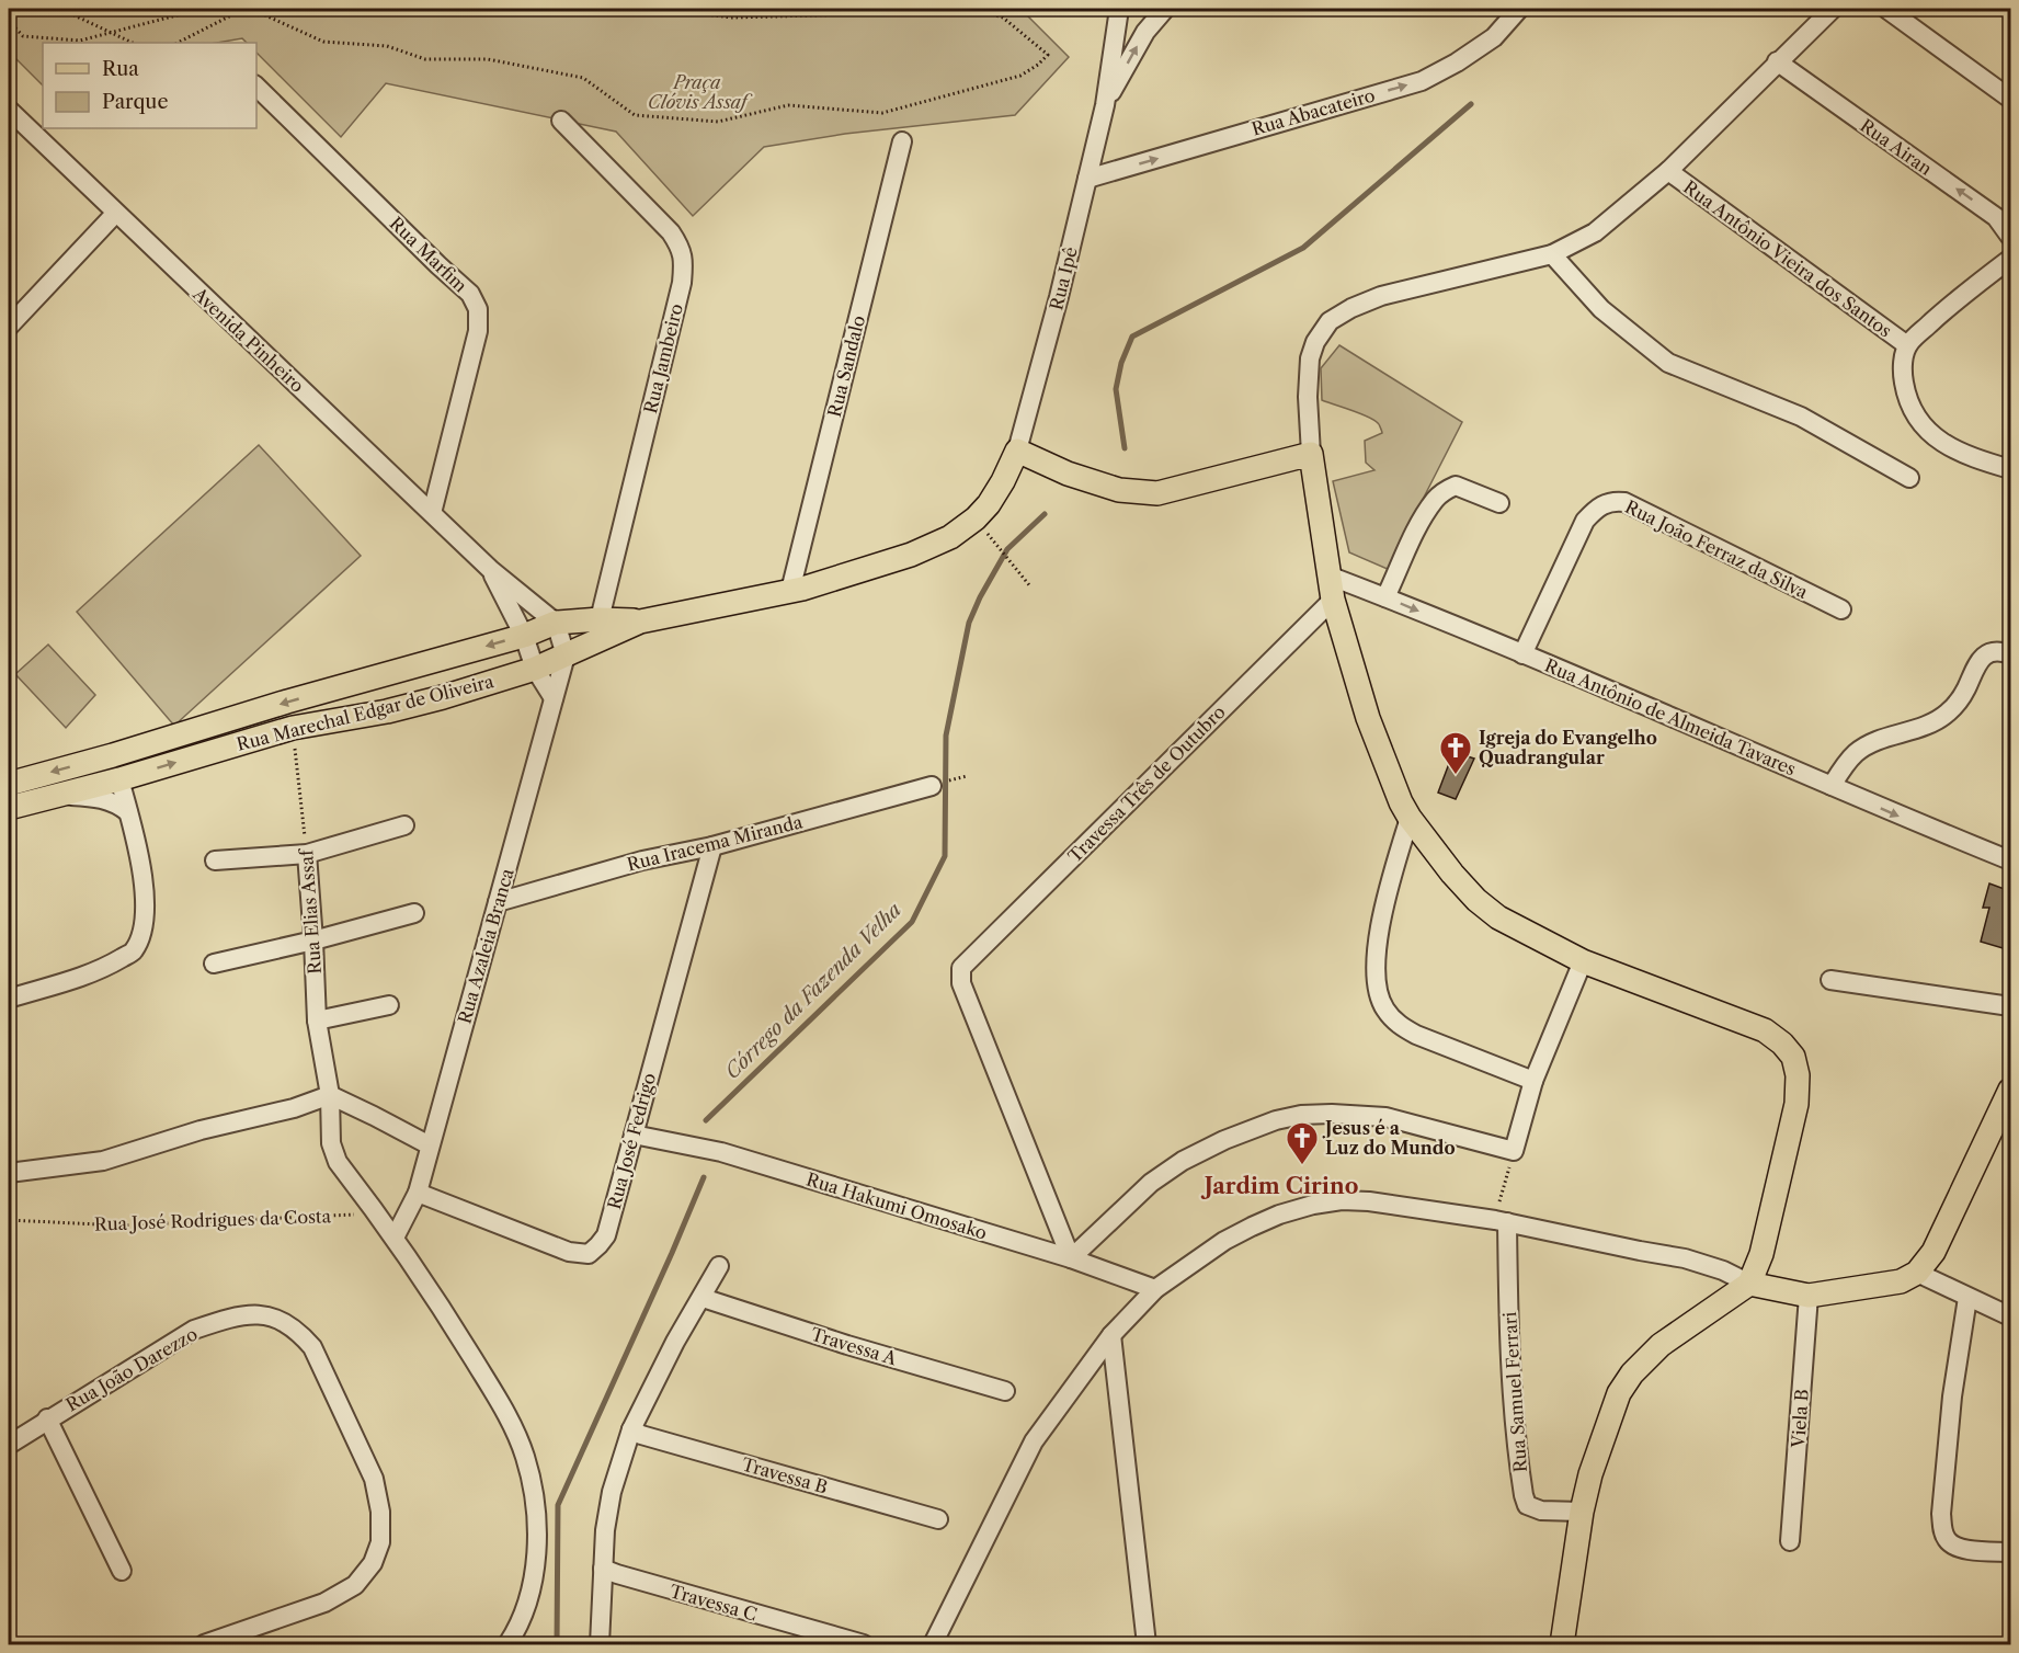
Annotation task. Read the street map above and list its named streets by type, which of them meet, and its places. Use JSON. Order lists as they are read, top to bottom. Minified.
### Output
{"streets":{"main road":["Rua Marechal Edgar de Oliveira"],"street":["Rua Abacateiro","Rua Airan","Rua Marfim","Rua Antônio Vieira dos Santos","Rua Ipê","Avenida Pinheiro","Rua Jambeiro","Rua Sandalo","Rua João Ferraz da Silva","Rua Antônio de Almeida Tavares","Travessa Três de Outubro","Rua Iracema Miranda","Rua Elias Assaf","Rua Azaleia Branca","Rua José Fedrigo","Rua Hakumi Omosako","Travessa A","Rua João Darezzo","Rua Samuel Ferrari","Viela B","Travessa B","Travessa C"],"path":["Rua José Rodrigues da Costa"]},"crossings":[["Rua Abacateiro","Rua Ipê"],["Rua Marfim","Avenida Pinheiro"],["Rua Ipê","Rua Marechal Edgar de Oliveira"],["Avenida Pinheiro","Rua Marechal Edgar de Oliveira"],["Rua Jambeiro","Rua Marechal Edgar de Oliveira"],["Rua Sandalo","Rua Marechal Edgar de Oliveira"],["Rua João Ferraz da Silva","Rua Antônio de Almeida Tavares"],["Rua Marechal Edgar de Oliveira","Rua Elias Assaf"],["Rua Marechal Edgar de Oliveira","Rua Azaleia Branca"],["Travessa Três de Outubro","Rua Hakumi Omosako"],["Rua Iracema Miranda","Rua Azaleia Branca"],["Rua Iracema Miranda","Rua José Fedrigo"],["Rua Azaleia Branca","Rua José Fedrigo"],["Rua José Fedrigo","Rua Hakumi Omosako"]],"one_way":["Rua Abacateiro","Rua Antônio de Almeida Tavares"],"districts":["Jardim Cirino"],"water":["Córrego da Fazenda Velha"],"parks":["Praça Clóvis Assaf"],"places":{"church":["Igreja do Evangelho Quadrangular","Jesus é a Luz do Mundo"]},"legend":["Rua","Parque"]}
